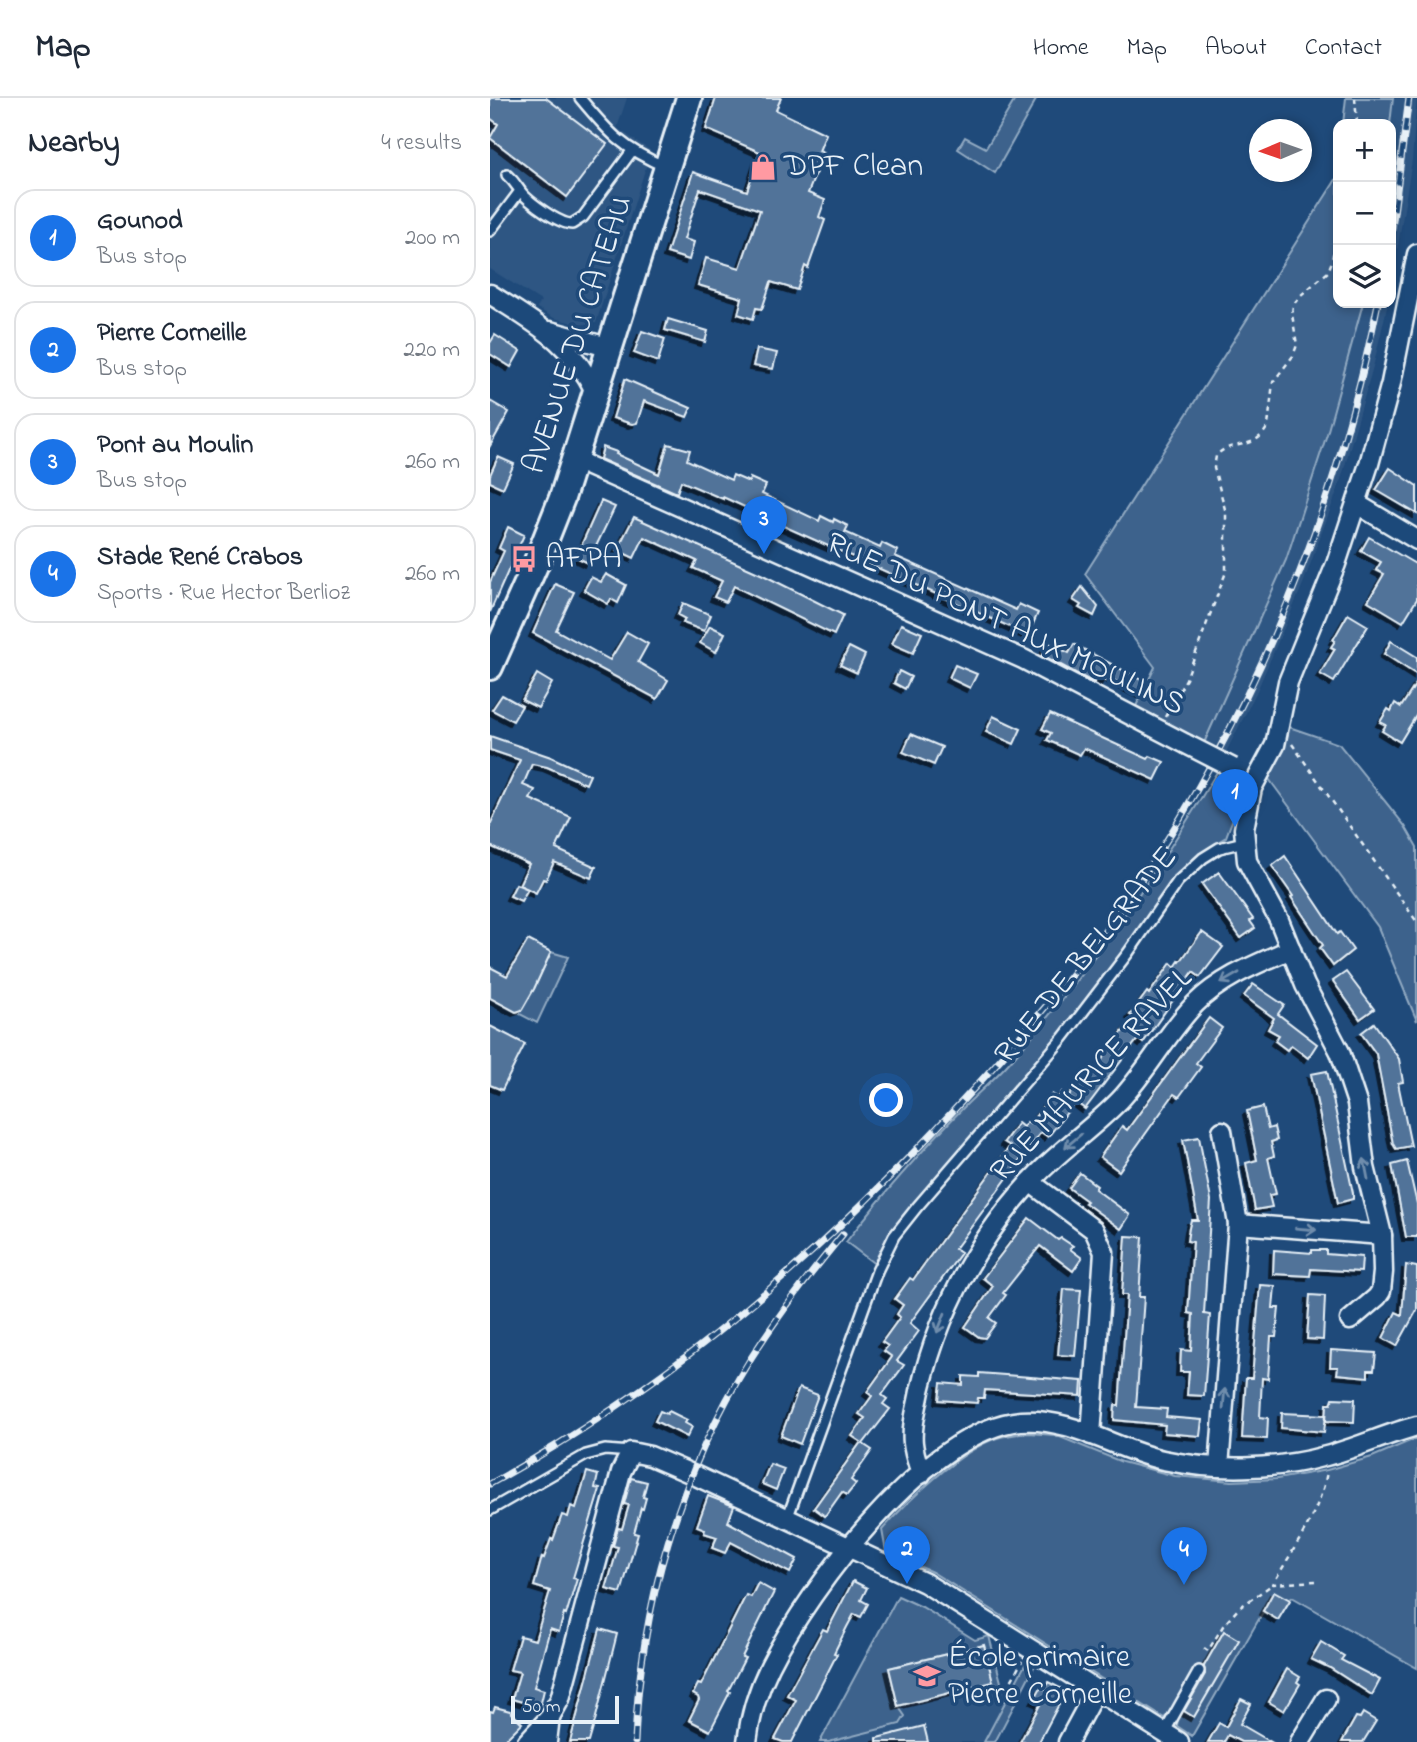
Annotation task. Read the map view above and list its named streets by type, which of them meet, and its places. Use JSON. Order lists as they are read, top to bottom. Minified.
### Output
{"streets":{"main road":["AVENUE DU CATEAU"],"street":["RUE DU PONT AUX MOULINS","RUE MAURICE RAVEL"],"lane":["RUE DE BELGRADE"]},"crossings":[["AVENUE DU CATEAU","RUE DU PONT AUX MOULINS"]],"one_way":["RUE MAURICE RAVEL"],"places":{"shop":["DPF Clean"],"bus stop":["AFPA"],"school or university":["École primaire Pierre Corneille"]},"scale_bar":"50 m","north":"left","page":{"header":"Map","nav":["Home","Map","About","Contact"],"heading":["Nearby","4 results"],"map_buttons":["+","−"],"list":[{"mark":"1","name":"Gounod","note":"Bus stop","value":"200 m"},{"mark":"2","name":"Pierre Corneille","note":"Bus stop","value":"220 m"},{"mark":"3","name":"Pont au Moulin","note":"Bus stop","value":"260 m"},{"mark":"4","name":"Stade René Crabos","note":"Sports · Rue Hector Berlioz","value":"260 m"}],"pins":["3","1","2","4"],"scale":"50 m"}}
